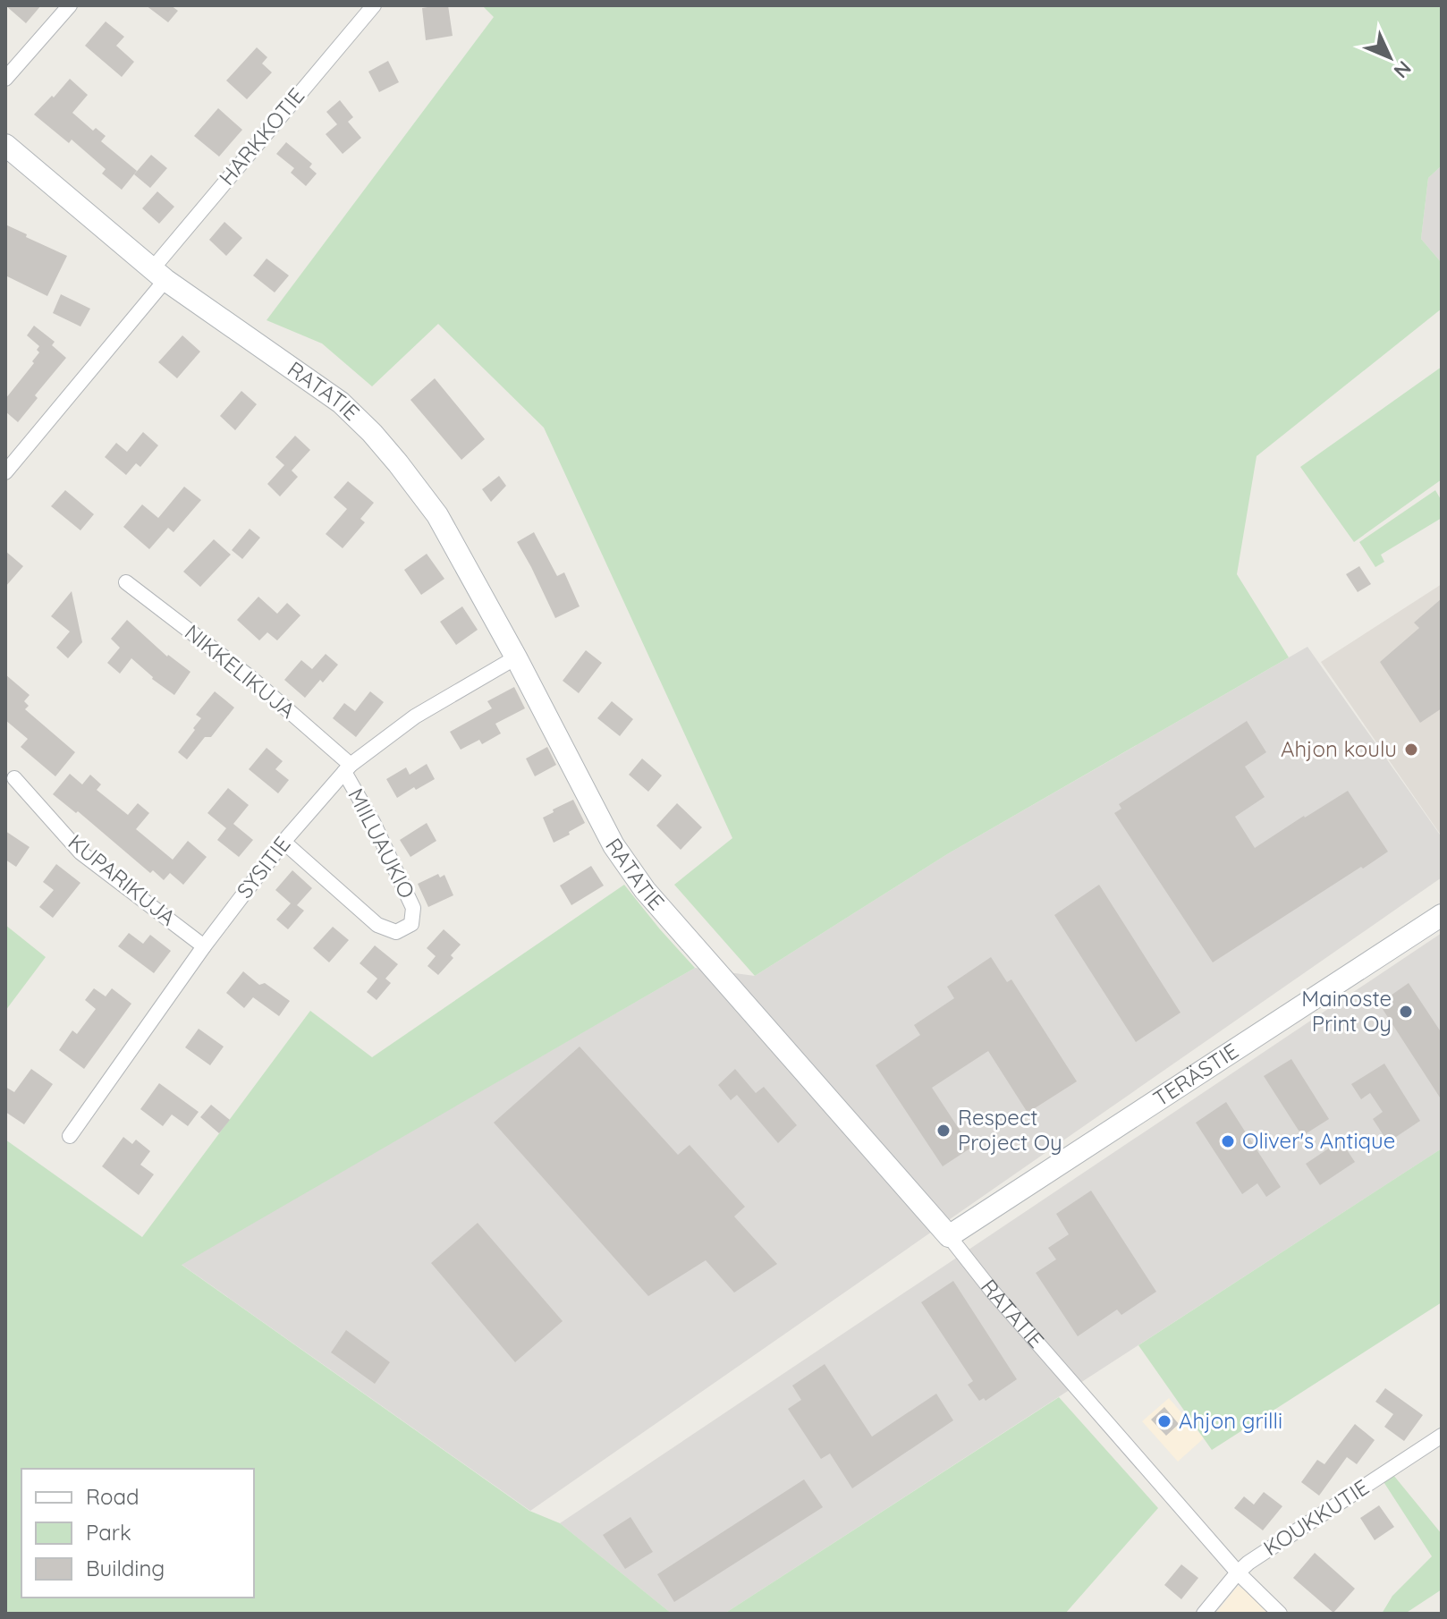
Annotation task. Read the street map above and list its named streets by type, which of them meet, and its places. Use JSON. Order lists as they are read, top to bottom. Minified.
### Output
{"streets":{"street":["HARKKOTIE","RATATIE","NIKKELIKUJA","MIILUAUKIO","SYSITIE","KUPARIKUJA","TERÄSTIE","KOUKKUTIE"]},"crossings":[["HARKKOTIE","RATATIE"],["RATATIE","SYSITIE"],["RATATIE","TERÄSTIE"],["RATATIE","KOUKKUTIE"],["NIKKELIKUJA","MIILUAUKIO"],["NIKKELIKUJA","SYSITIE"],["MIILUAUKIO","SYSITIE"],["SYSITIE","KUPARIKUJA"]],"places":["Ahjon koulu","Mainoste Print Oy","Respect Project Oy","Oliver's Antique","Ahjon grilli"],"legend":["Road","Park","Building"],"north":"bottom right"}
